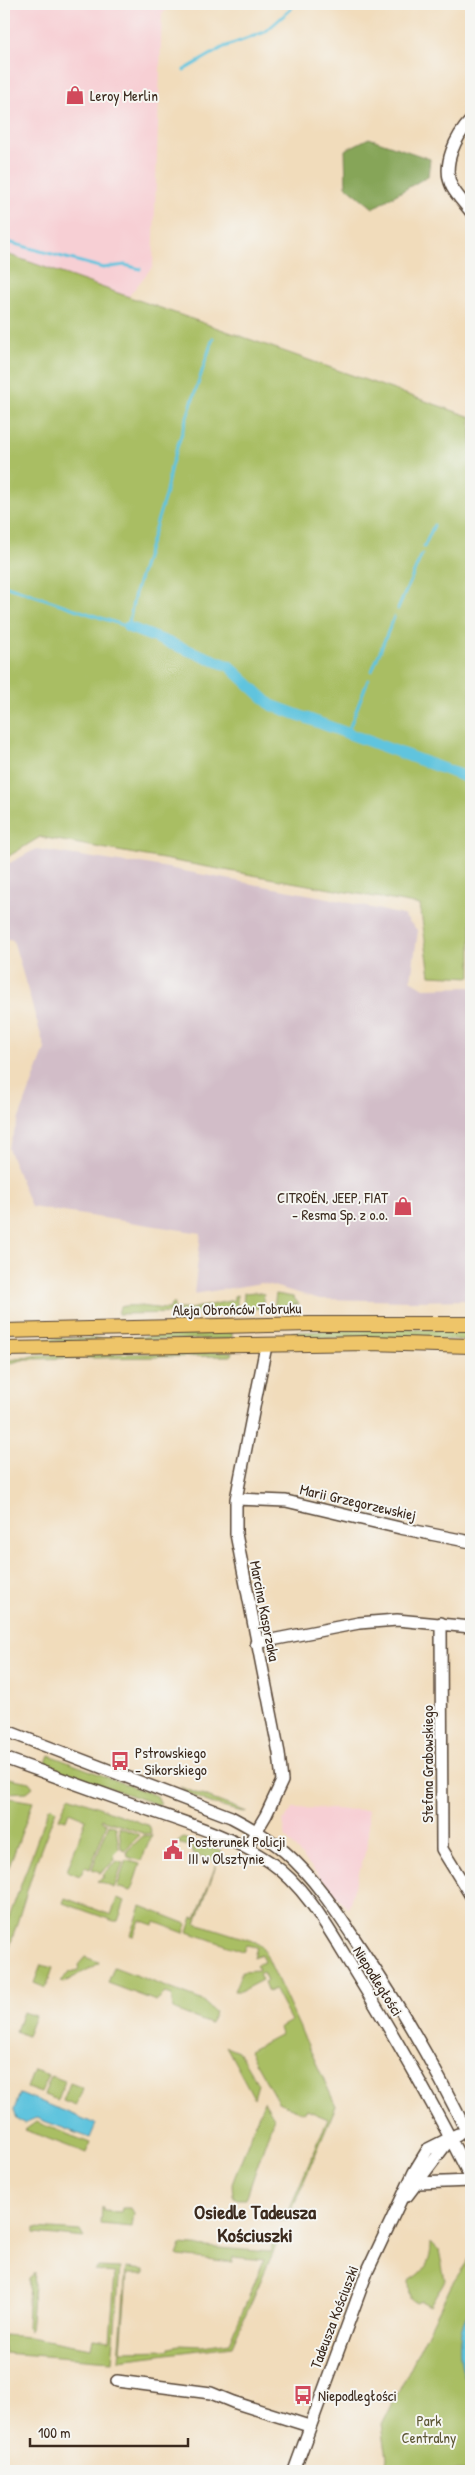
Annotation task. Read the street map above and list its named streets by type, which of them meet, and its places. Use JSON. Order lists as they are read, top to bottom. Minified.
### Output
{"streets":{"main road":["Aleja Obrońców Tobruku"],"street":["Marii Grzegorzewskiej","Marcina Kasprzaka","Stefana Grabowskiego","Niepodległości","Tadeusza Kościuszki"]},"crossings":[["Marii Grzegorzewskiej","Marcina Kasprzaka"],["Marcina Kasprzaka","Niepodległości"],["Niepodległości","Tadeusza Kościuszki"]],"districts":["Osiedle Tadeusza Kościuszki"],"parks":["Park Centralny"],"places":{"shop":["Leroy Merlin","CITROËN, JEEP, FIAT - Resma Sp. z o.o."],"bus stop":["Pstrowskiego - Sikorskiego","Niepodległości"],"public building":["Posterunek Policji III w Olsztynie"]},"scale_bar":"100 m"}
